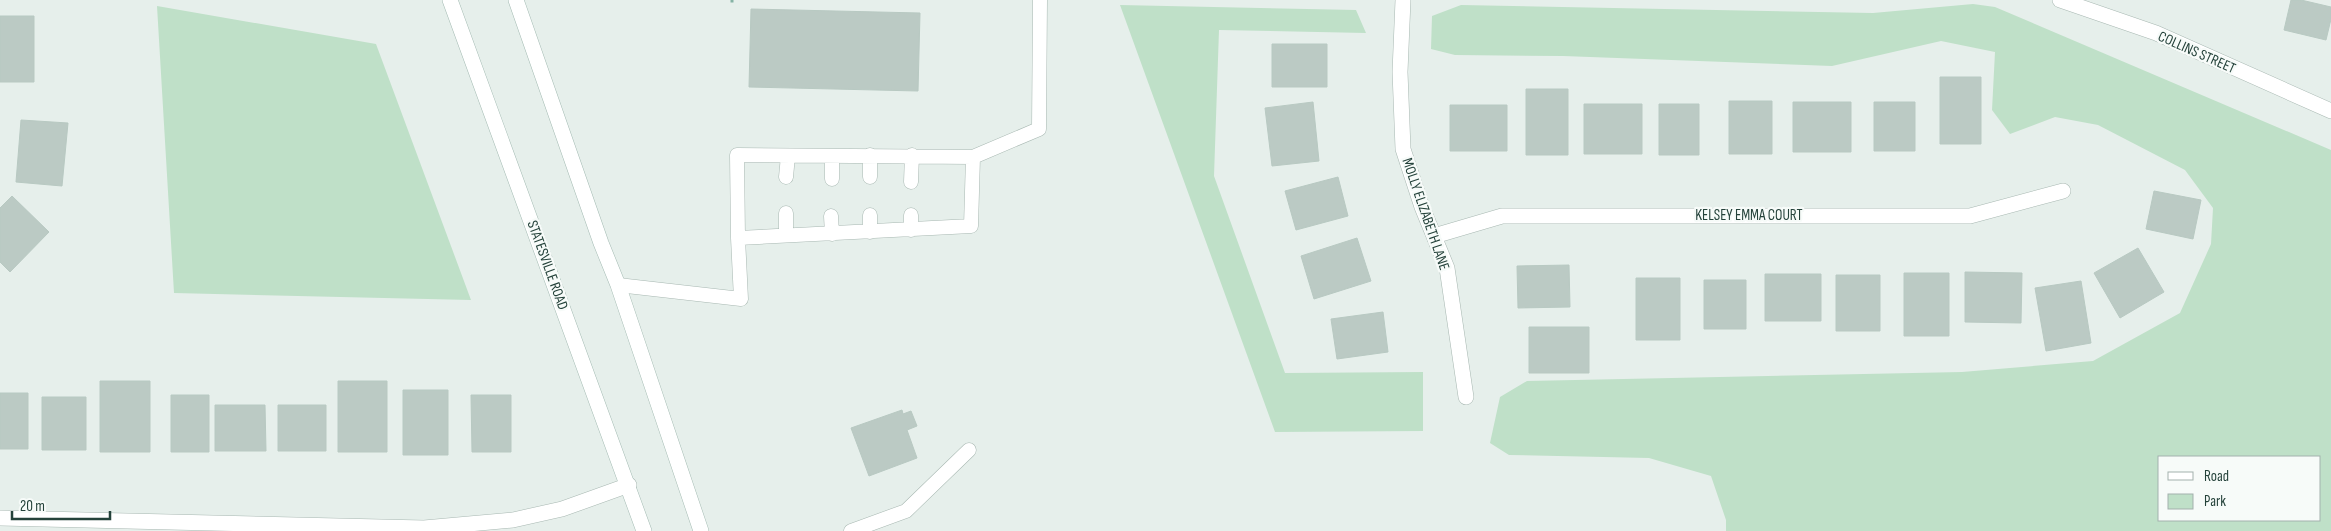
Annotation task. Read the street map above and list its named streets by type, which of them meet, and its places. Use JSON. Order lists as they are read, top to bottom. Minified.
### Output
{"streets":{"street":["COLLINS STREET","MOLLY ELIZABETH LANE","KELSEY EMMA COURT","STATESVILLE ROAD"]},"crossings":[["MOLLY ELIZABETH LANE","KELSEY EMMA COURT"]],"legend":["Road","Park"],"scale_bar":"20 m"}
